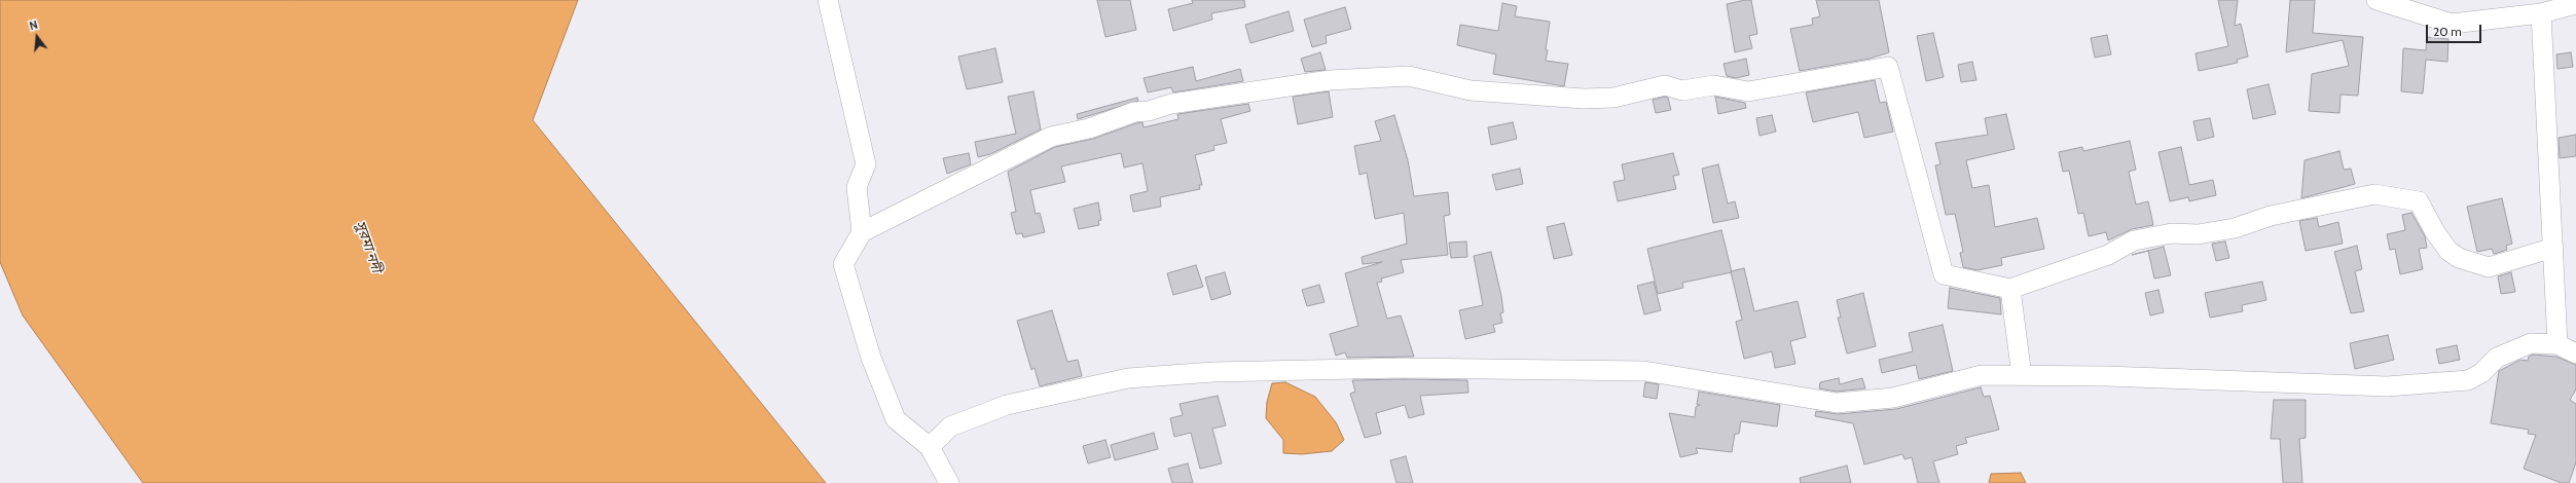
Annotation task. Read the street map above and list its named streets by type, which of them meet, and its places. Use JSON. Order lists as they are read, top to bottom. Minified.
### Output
{"water":["সুরমা নদী"],"scale_bar":"20 m","north":"top"}
